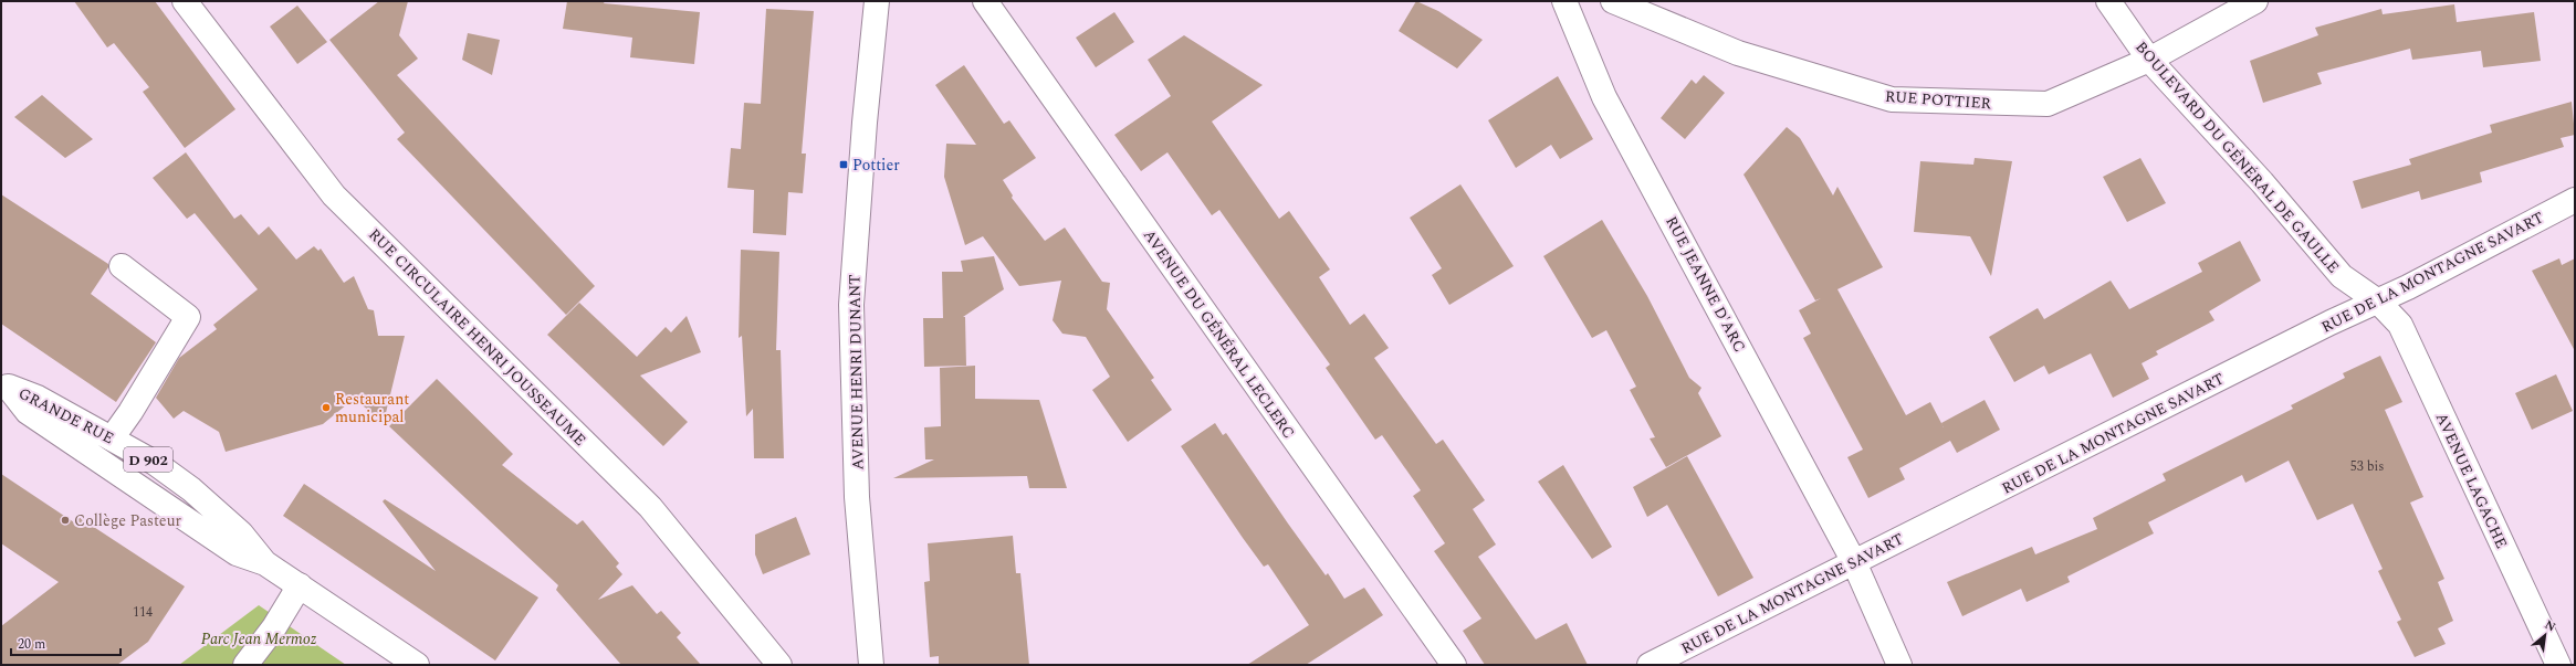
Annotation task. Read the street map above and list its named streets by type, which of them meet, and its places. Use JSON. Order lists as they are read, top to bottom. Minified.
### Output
{"streets":{"street":["RUE POTTIER","BOULEVARD DU GÉNÉRAL DE GAULLE","RUE DE LA MONTAGNE SAVART","RUE JEANNE D'ARC","AVENUE DU GÉNÉRAL LECLERC","RUE CIRCULAIRE HENRI JOUSSEAUME","AVENUE HENRI DUNANT","GRANDE RUE","D 902","AVENUE LAGACHE"]},"crossings":[["RUE POTTIER","BOULEVARD DU GÉNÉRAL DE GAULLE"],["BOULEVARD DU GÉNÉRAL DE GAULLE","RUE DE LA MONTAGNE SAVART"],["BOULEVARD DU GÉNÉRAL DE GAULLE","AVENUE LAGACHE"],["RUE DE LA MONTAGNE SAVART","RUE JEANNE D'ARC"],["RUE DE LA MONTAGNE SAVART","AVENUE LAGACHE"]],"parks":["Parc Jean Mermoz"],"places":{"transit":["Pottier"],"other":["Restaurant municipal","Collège Pasteur"]},"house_numbers":["53 bis","114"],"scale_bar":"20 m","north":"top right"}
